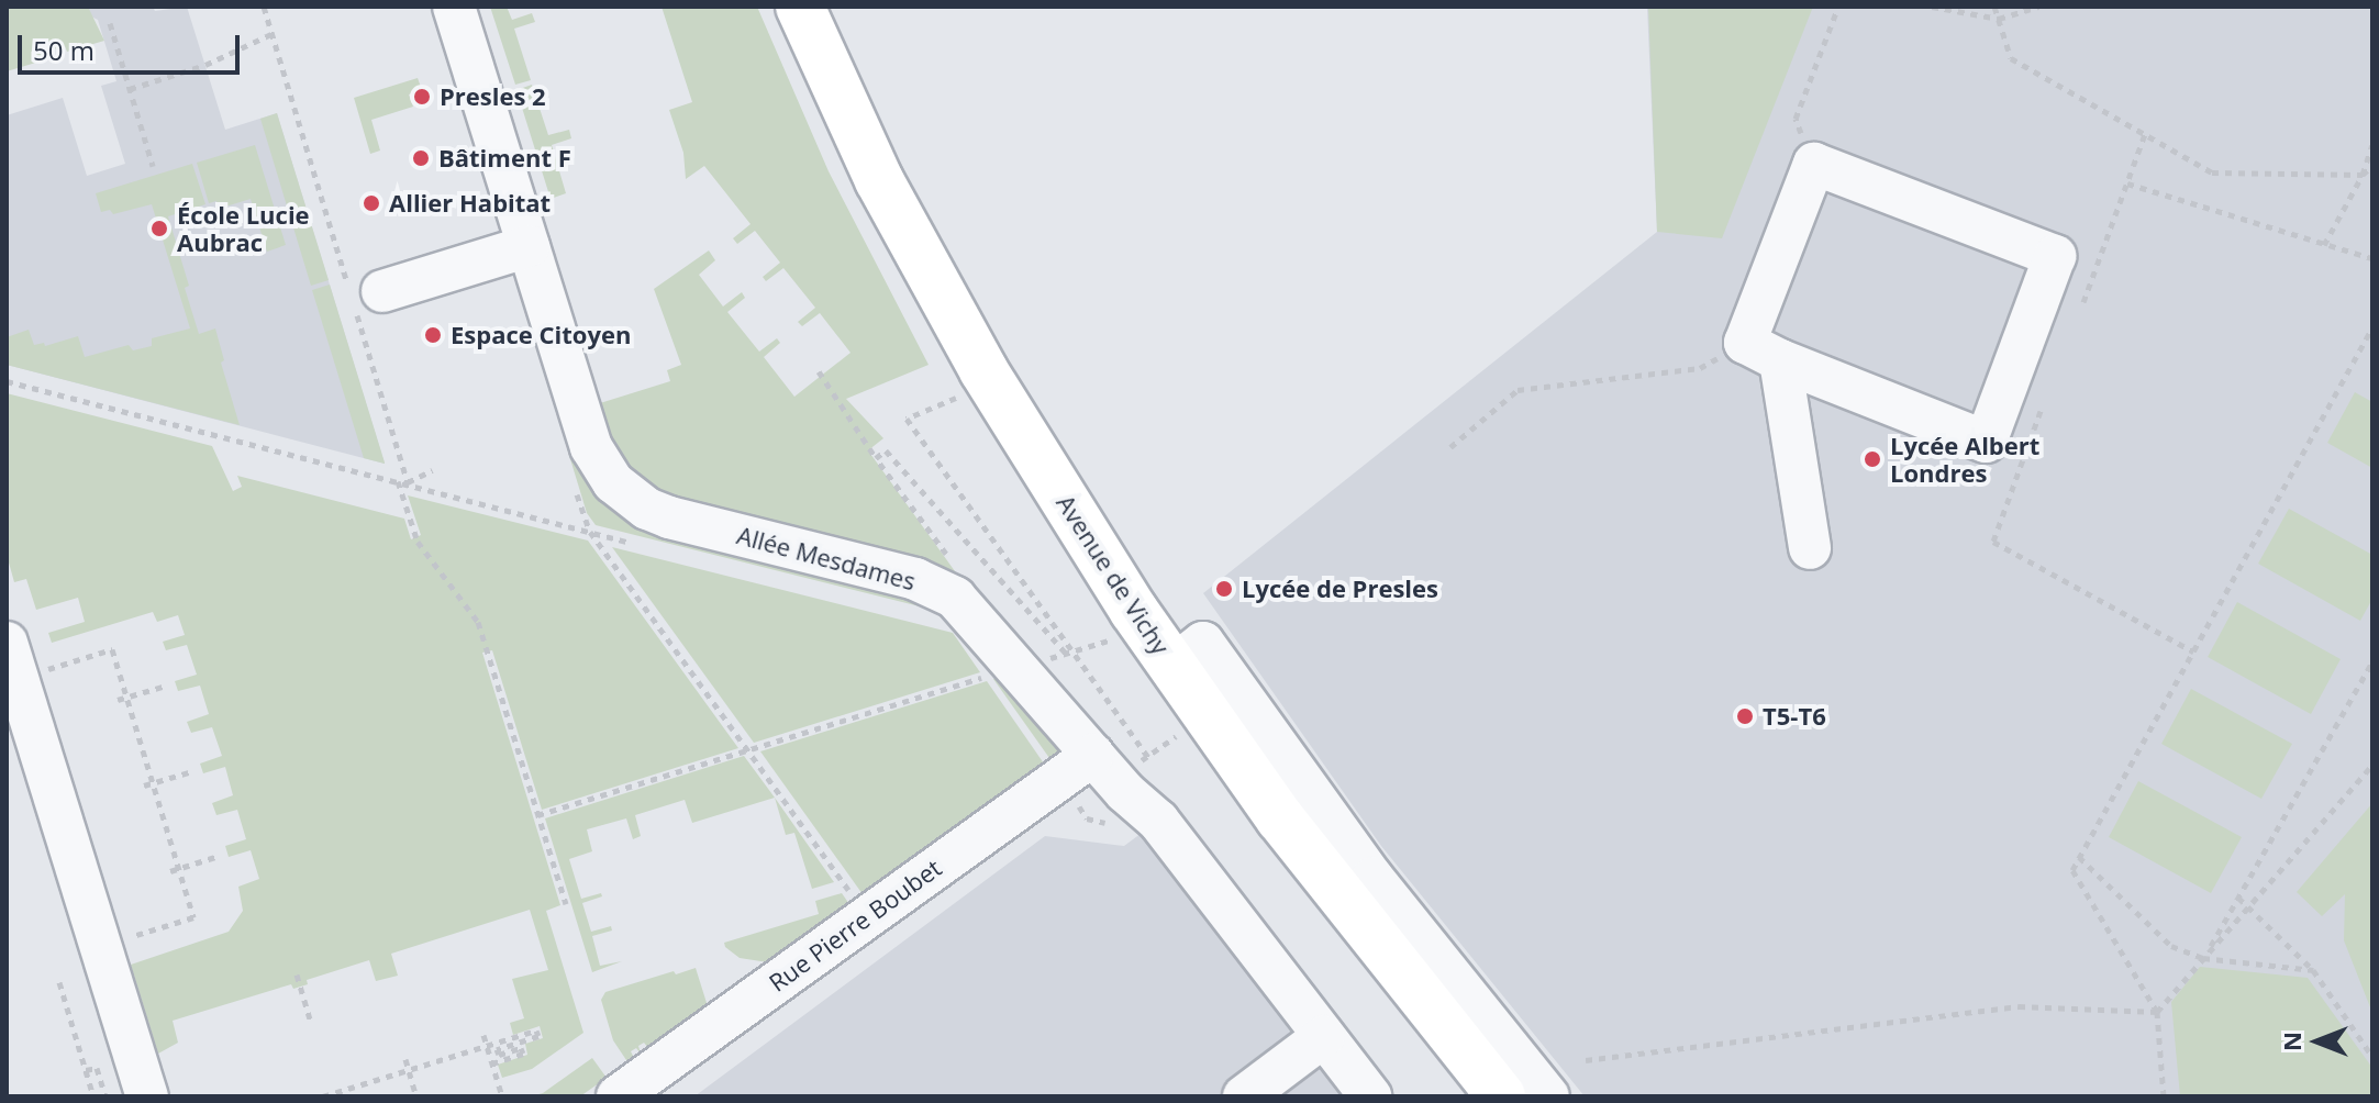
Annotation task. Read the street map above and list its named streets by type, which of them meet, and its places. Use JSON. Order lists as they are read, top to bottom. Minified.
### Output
{"streets":{"main road":["Avenue de Vichy"],"street":["Allée Mesdames","Rue Pierre Boubet"]},"crossings":[["Allée Mesdames","Rue Pierre Boubet"]],"places":["Presles 2","Bâtiment F","Allier Habitat","École Lucie Aubrac","Espace Citoyen","Lycée Albert Londres","Lycée de Presles","T5-T6"],"scale_bar":"50 m","north":"left"}
